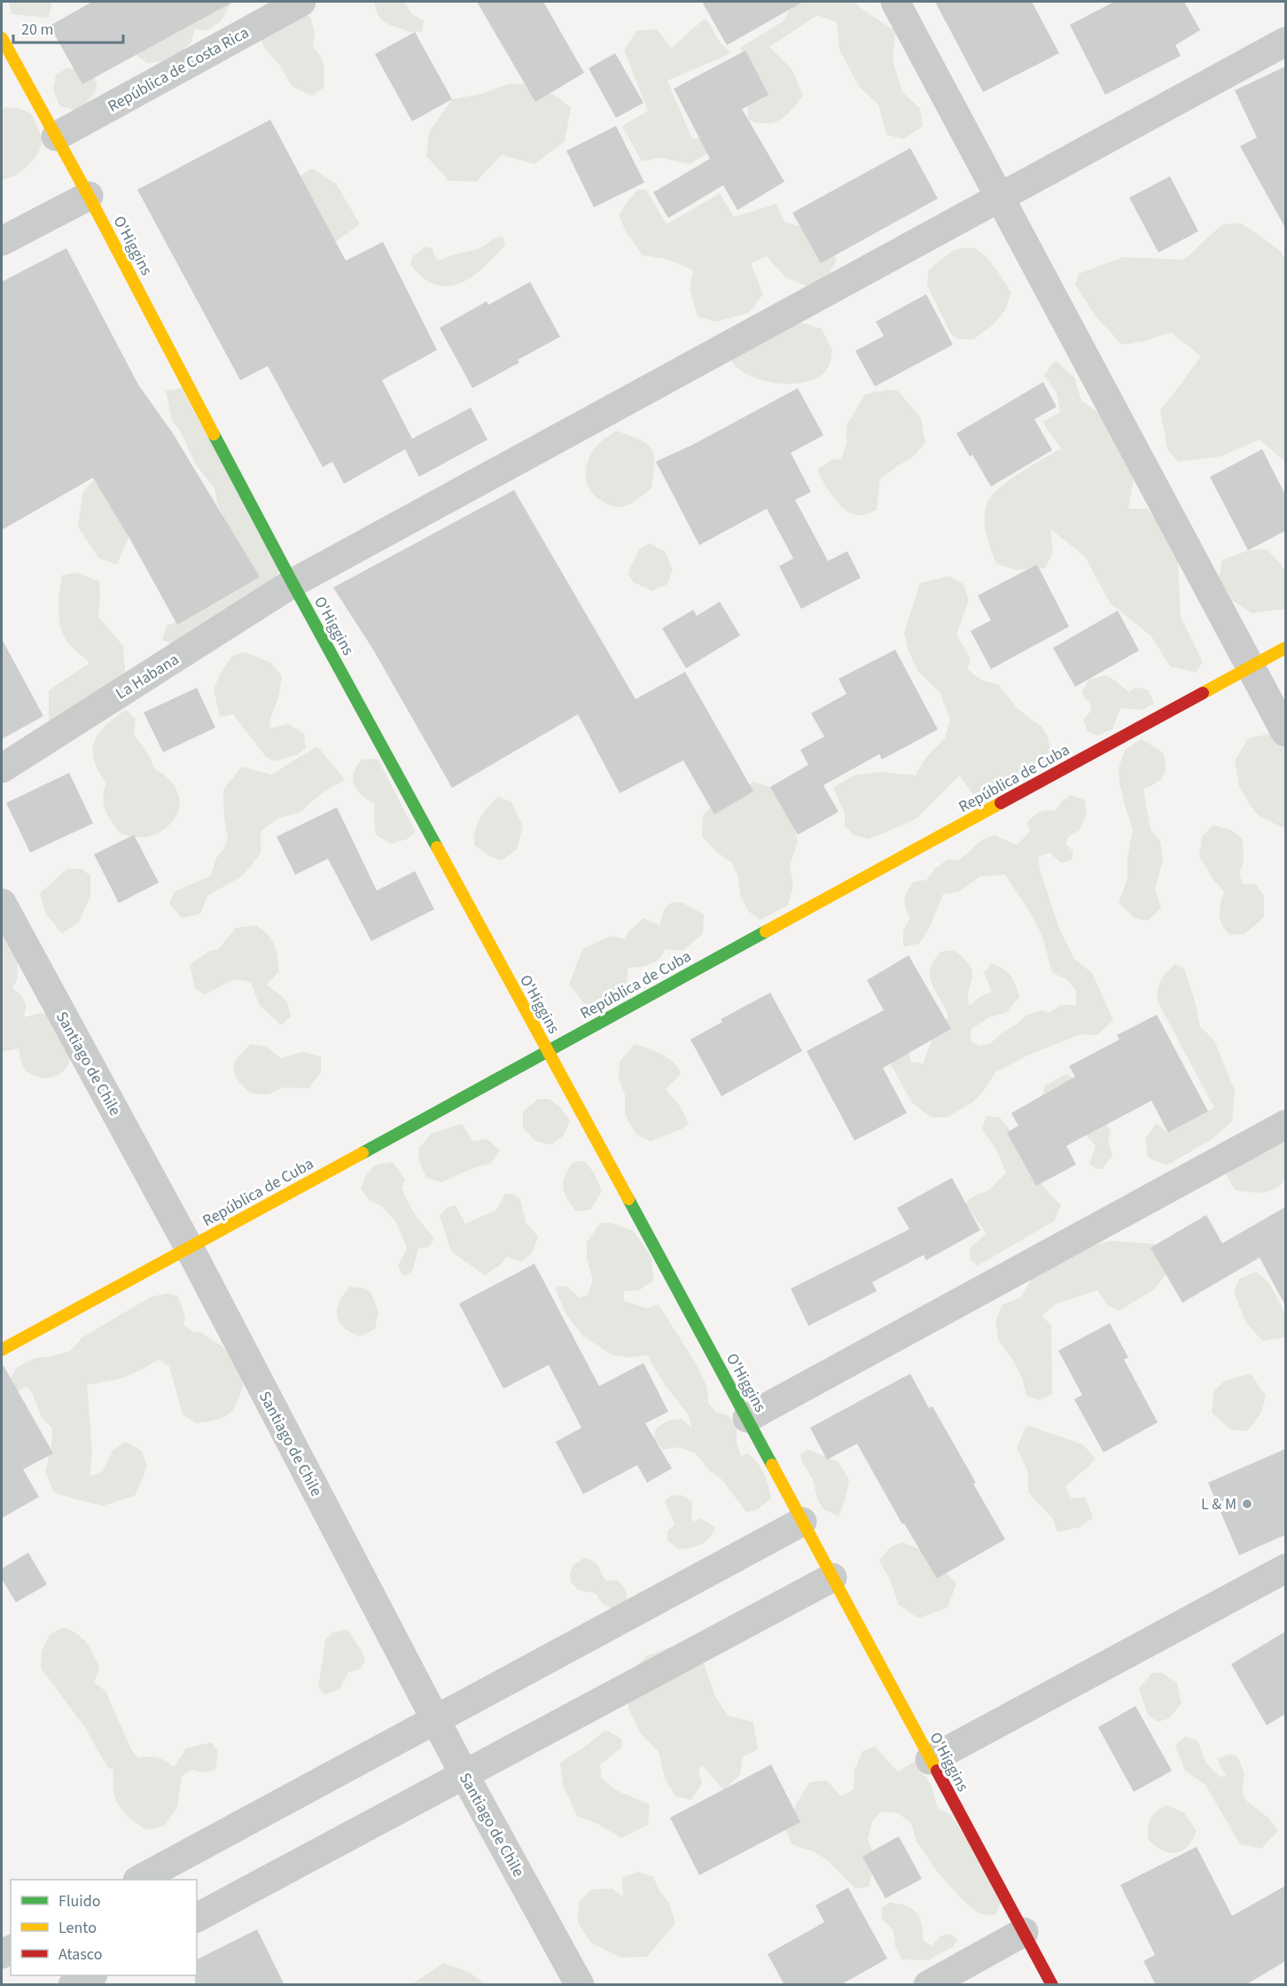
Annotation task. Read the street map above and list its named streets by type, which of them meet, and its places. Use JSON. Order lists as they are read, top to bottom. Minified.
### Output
{"streets":{"street":["República de Costa Rica","O'Higgins","La Habana","República de Cuba","Santiago de Chile"]},"crossings":[["República de Costa Rica","O'Higgins"],["O'Higgins","La Habana"],["O'Higgins","República de Cuba"],["República de Cuba","Santiago de Chile"]],"places":["L & M"],"legend":["Fluido","Lento","Atasco"],"scale_bar":"20 m"}
